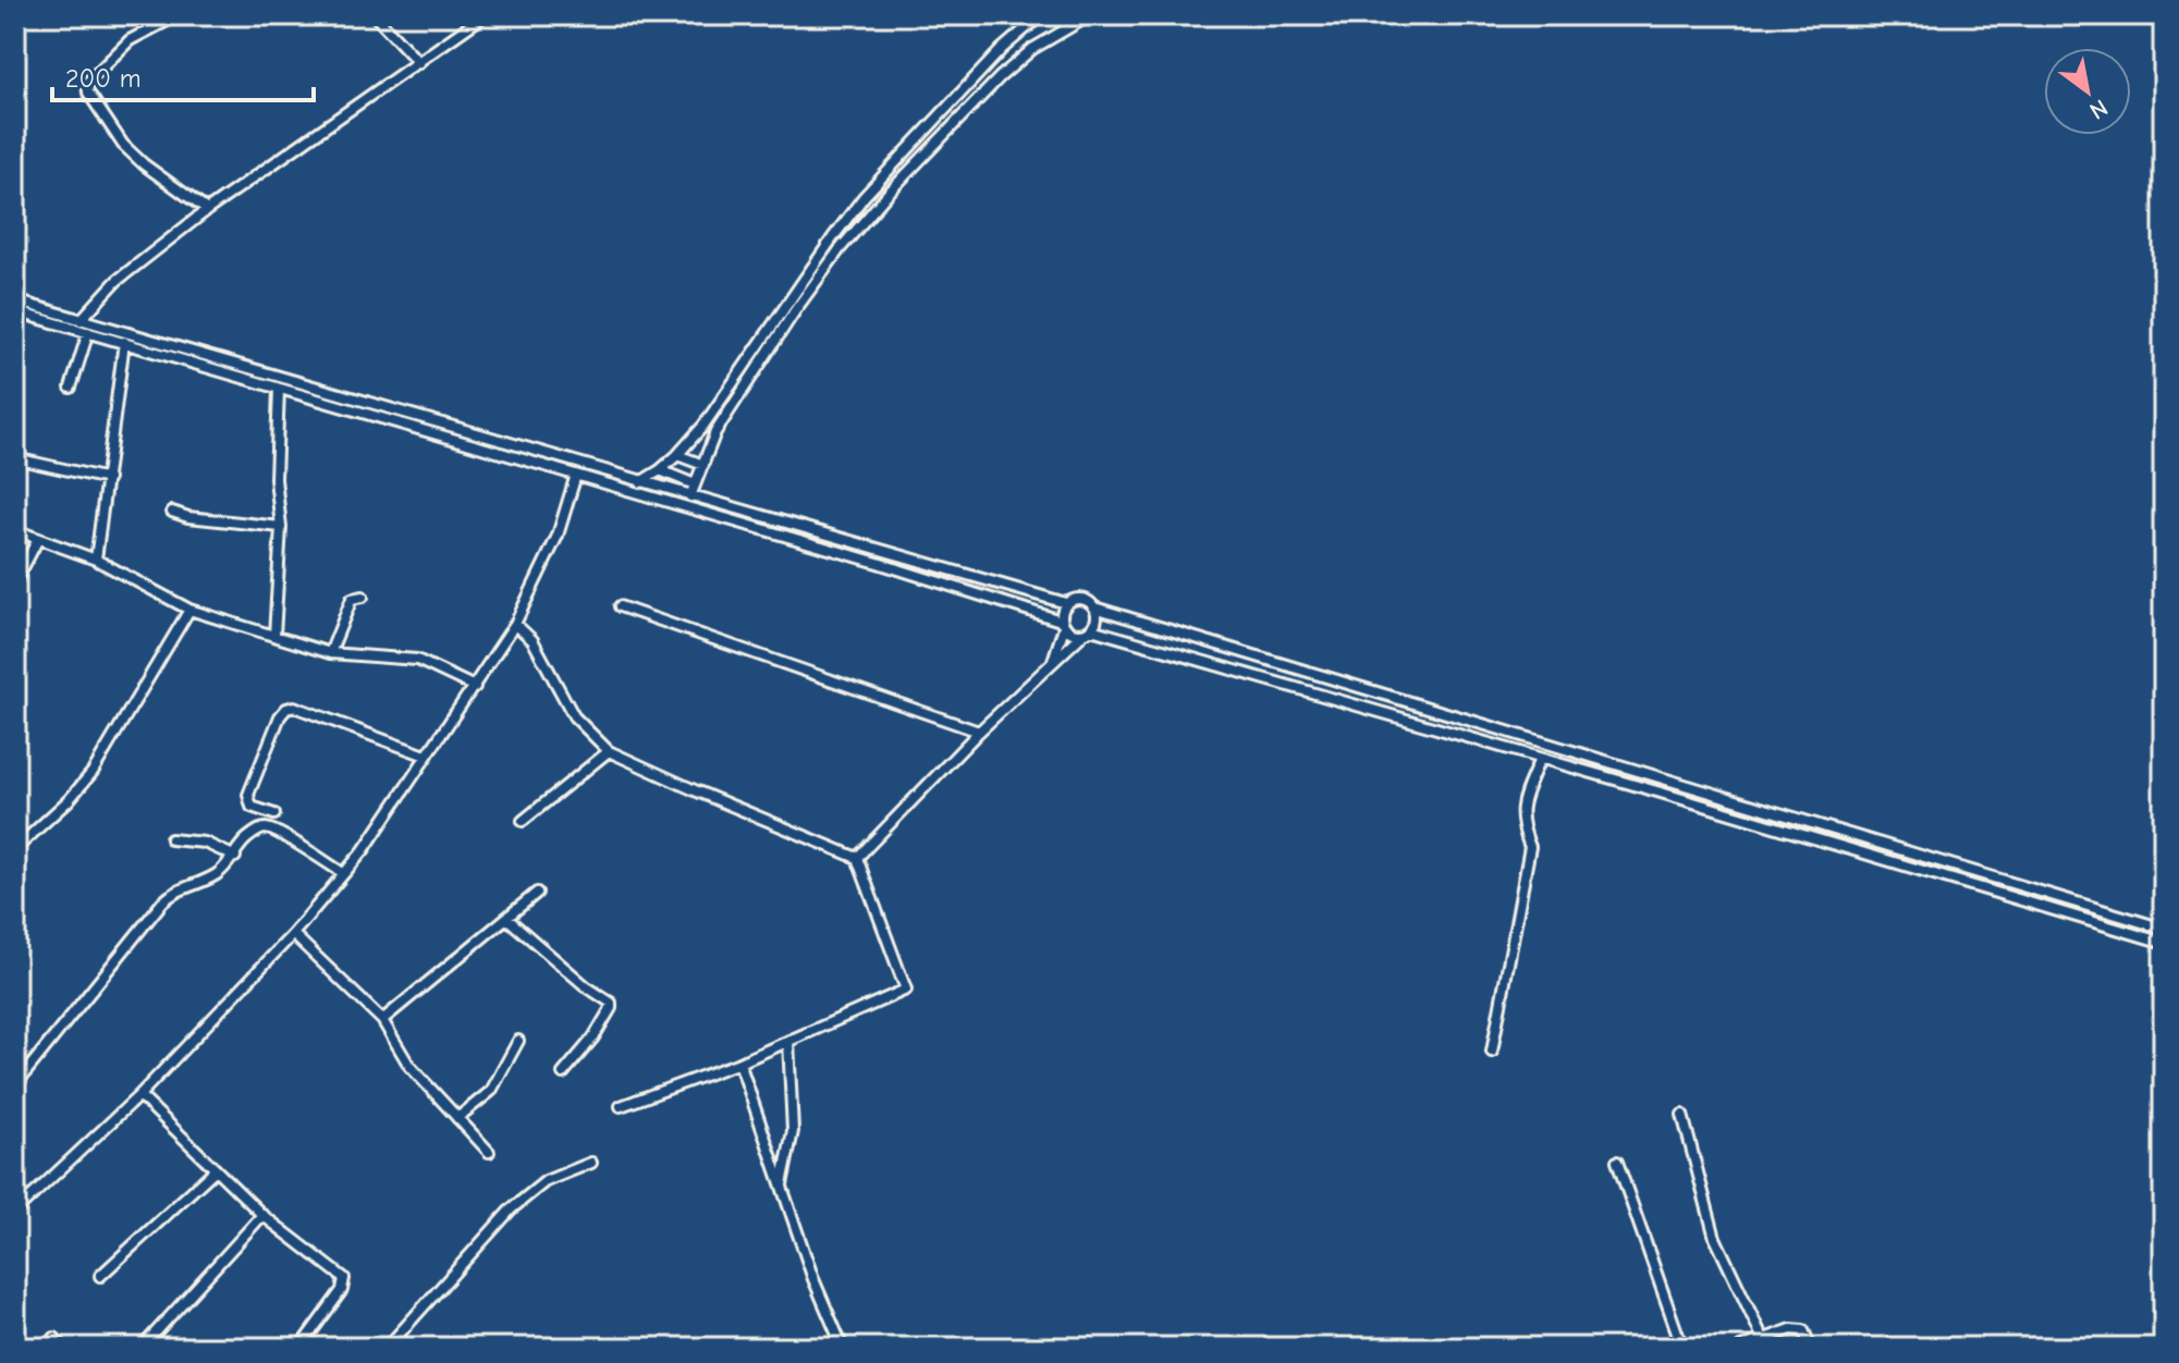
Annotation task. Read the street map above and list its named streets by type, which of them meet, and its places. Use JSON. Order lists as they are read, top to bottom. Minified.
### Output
{"scale_bar":"200 m","north":"bottom right"}
